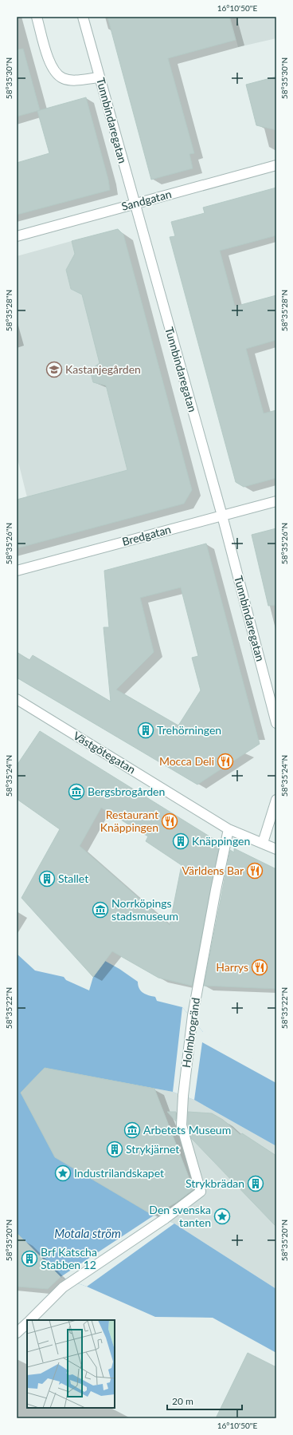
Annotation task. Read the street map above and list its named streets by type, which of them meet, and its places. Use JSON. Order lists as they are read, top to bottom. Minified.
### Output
{"streets":{"street":["Tunnbindaregatan","Sandgatan","Bredgatan","Västgötegatan","Holmbrogränd"]},"crossings":[["Tunnbindaregatan","Sandgatan"],["Tunnbindaregatan","Bredgatan"],["Västgötegatan","Holmbrogränd"]],"water":["Motala ström"],"places":{"school or university":["Kastanjegården"],"building":["Trehörningen","Knäppingen","Stallet","Strykjärnet","Strykbrädan","Brf Katscha Stabben 12"],"restaurant":["Mocca Deli","Restaurant Knäppingen","Världens Bar","Harrys"],"museum":["Bergsbrogården","Norrköpings stadsmuseum","Arbetets Museum"],"place":["Industrilandskapet","Den svenska tanten"]},"scale_bar":"20 m","coordinates":["16°10'50\"E","58°35'30\"N","58°35'28\"N","58°35'26\"N","58°35'24\"N","58°35'22\"N","58°35'20\"N"]}
